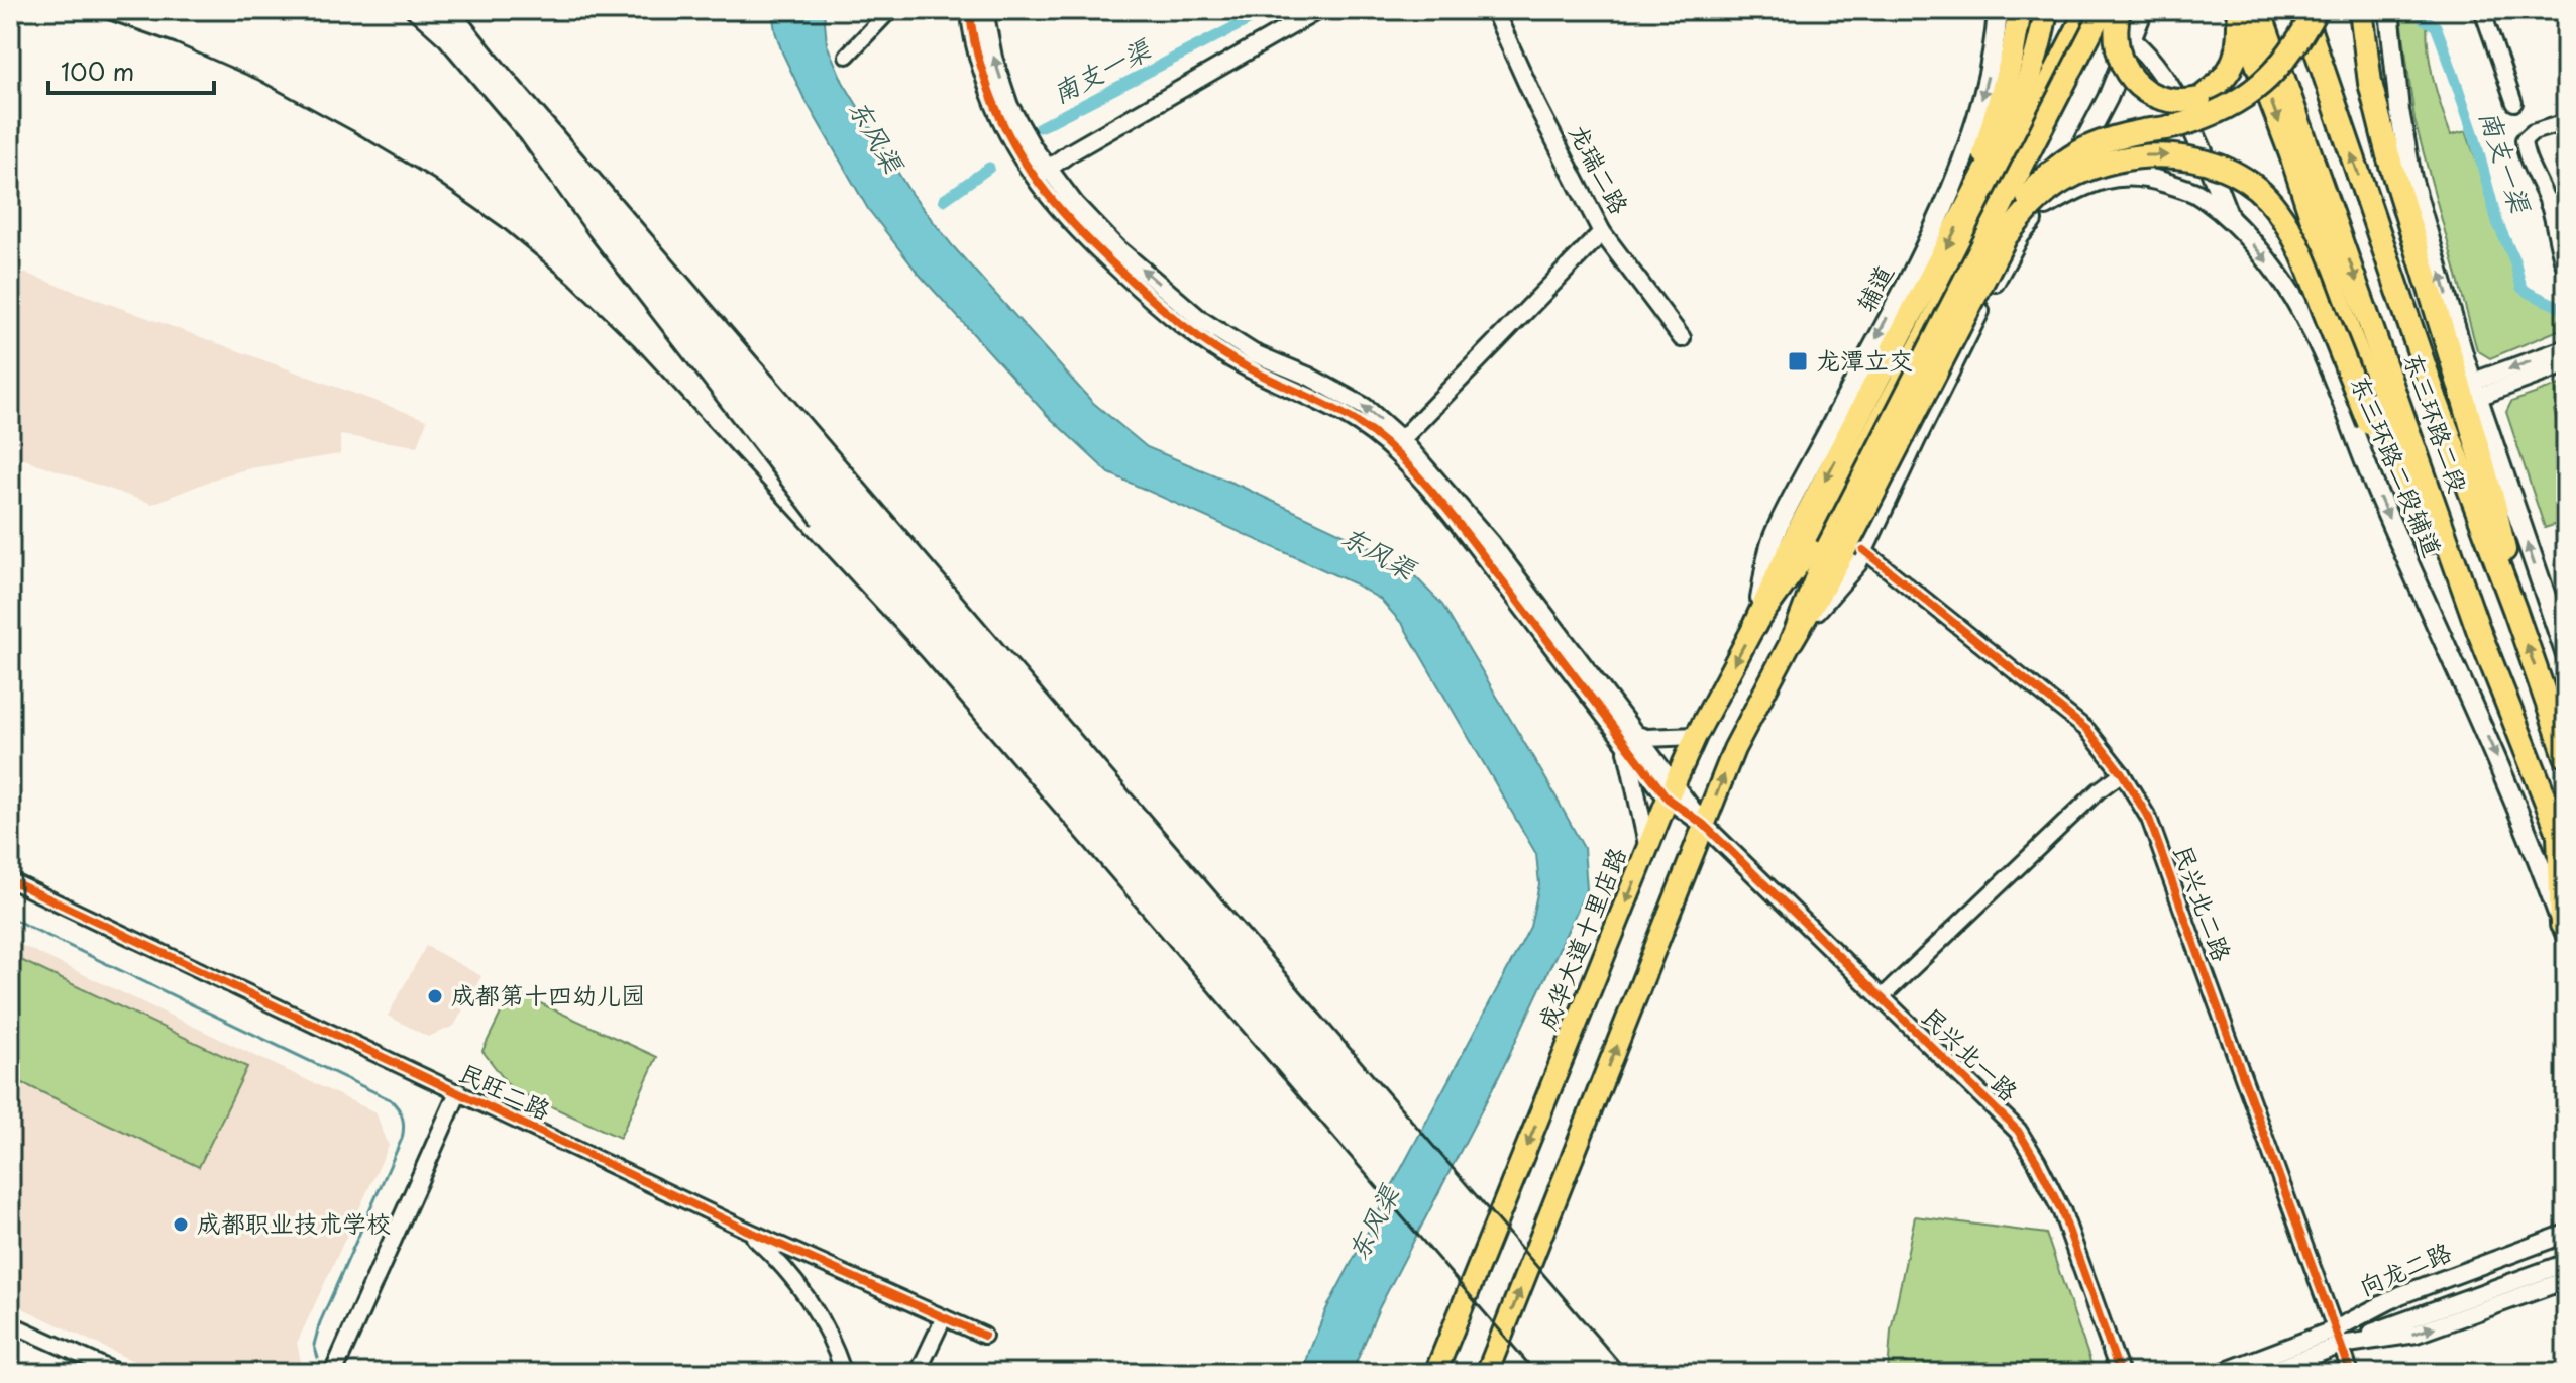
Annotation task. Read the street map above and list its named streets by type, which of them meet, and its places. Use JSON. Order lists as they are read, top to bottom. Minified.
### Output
{"streets":{"highway":["东三环路二段"],"main road":["辅道","东三环路二段辅道","成华大道十里店路"],"street":["龙瑞二路","民兴北二路","民兴北一路","民旺二路","向龙二路"]},"crossings":[["辅道","成华大道十里店路"],["民兴北二路","向龙二路"],["成华大道十里店路","民兴北一路"]],"water":["南支一渠","东风渠"],"places":{"transit":["龙潭立交"],"other":["成都第十四幼儿园","成都职业技术学校"]},"scale_bar":"100 m"}
